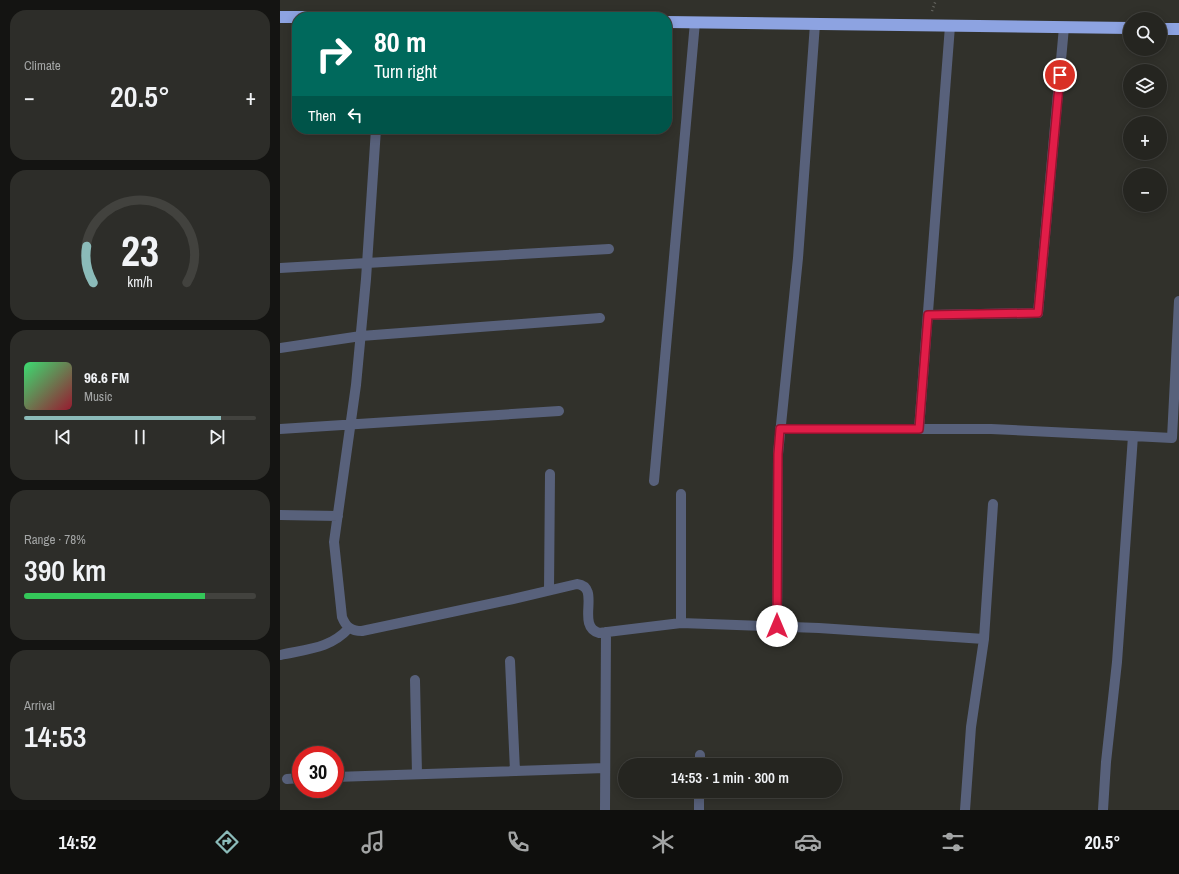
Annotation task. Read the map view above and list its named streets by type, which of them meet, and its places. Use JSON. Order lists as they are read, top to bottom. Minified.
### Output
{"page":{"tile":["Climate",["Range · 78%","390 km"],["Arrival","14:53"]],"map_buttons":["+","−"],"turn":["80 m","Turn right"],"heat":["−","20.5°","+"],"then":"Then","song":["96.6 FM","Music"],"limit":"30","trip":"14:53 · 1 min · 300 m","tabs":["14:52","20.5°"],"gauge":["23","km/h"]}}
